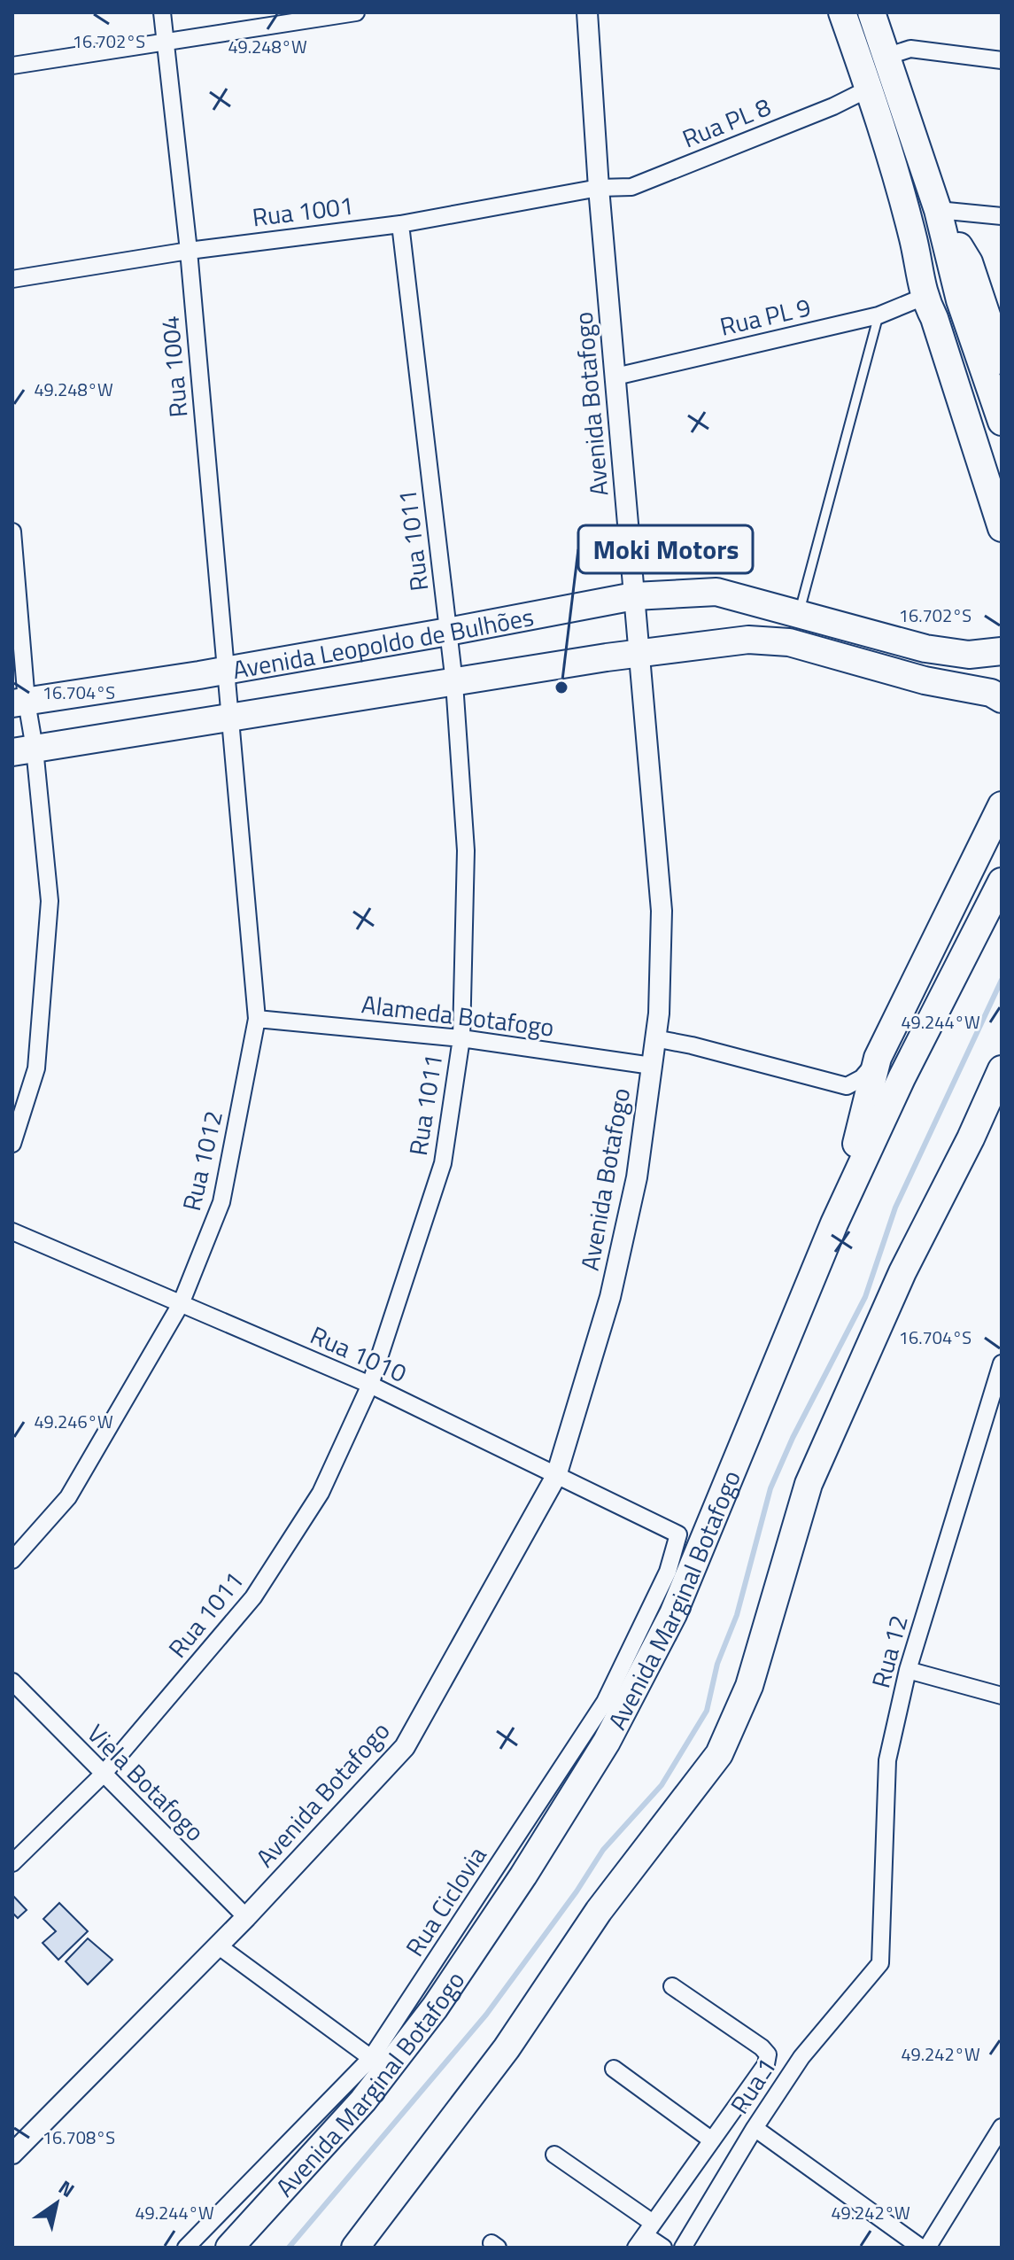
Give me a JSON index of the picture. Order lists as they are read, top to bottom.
{
  "streets": {
    "main road": ["Avenida Leopoldo de Bulhões", "Avenida Marginal Botafogo"],
    "street": [
      "Rua PL 8",
      "Rua 1001",
      "Rua PL 9",
      "Rua 1004",
      "Avenida Botafogo",
      "Rua 1011",
      "Alameda Botafogo",
      "Rua 1012",
      "Rua 1010",
      "Rua 12",
      "Viela Botafogo",
      "Rua Ciclovia",
      "Rua 1"
    ]
  },
  "crossings": [
    ["Rua PL 8", "Rua 1001"],
    ["Rua PL 8", "Avenida Botafogo"],
    ["Rua 1001", "Rua 1004"],
    ["Rua 1001", "Avenida Botafogo"],
    ["Rua 1001", "Rua 1011"],
    ["Rua PL 9", "Avenida Botafogo"],
    ["Rua 1004", "Avenida Leopoldo de Bulhões"],
    ["Rua 1004", "Rua 1012"],
    ["Avenida Botafogo", "Avenida Leopoldo de Bulhões"],
    ["Avenida Botafogo", "Alameda Botafogo"],
    ["Avenida Botafogo", "Rua 1010"],
    ["Avenida Botafogo", "Viela Botafogo"],
    ["Rua 1011", "Avenida Leopoldo de Bulhões"],
    ["Rua 1011", "Alameda Botafogo"],
    ["Rua 1011", "Rua 1010"],
    ["Rua 1011", "Viela Botafogo"],
    ["Avenida Leopoldo de Bulhões", "Rua 1012"],
    ["Alameda Botafogo", "Rua 1012"],
    ["Rua 1012", "Rua 1010"],
    ["Rua 1010", "Rua Ciclovia"],
    ["Rua 12", "Rua 1"]
  ],
  "places": ["Moki Motors"],
  "north": "top right",
  "coordinates": [
    "16.702°S",
    "49.248°W",
    "16.704°S",
    "49.244°W",
    "49.246°W",
    "49.242°W",
    "16.708°S"
  ]
}
